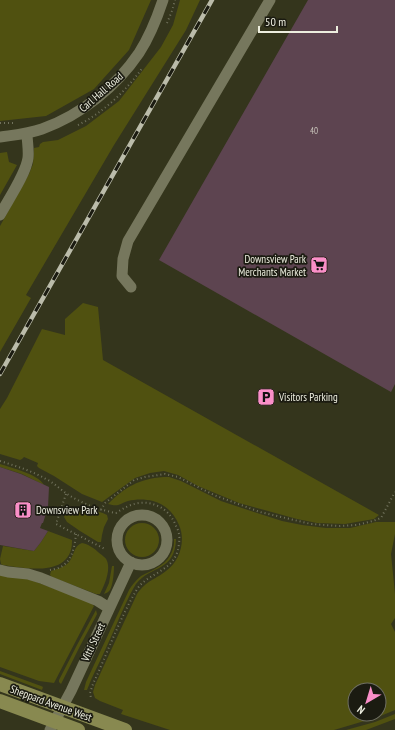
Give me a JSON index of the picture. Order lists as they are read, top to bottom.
{
  "streets": {
    "main road": ["Sheppard Avenue West"],
    "street": ["Carl Hall Road", "Vitti Street"]
  },
  "crossings": [
    ["Vitti Street", "Sheppard Avenue West"]
  ],
  "places": {
    "supermarket": ["Downsview Park Merchants Market"],
    "parking": ["Visitors Parking"],
    "building": ["Downsview Park"]
  },
  "house_numbers": ["40"],
  "scale_bar": "50 m",
  "north": "bottom left"
}
